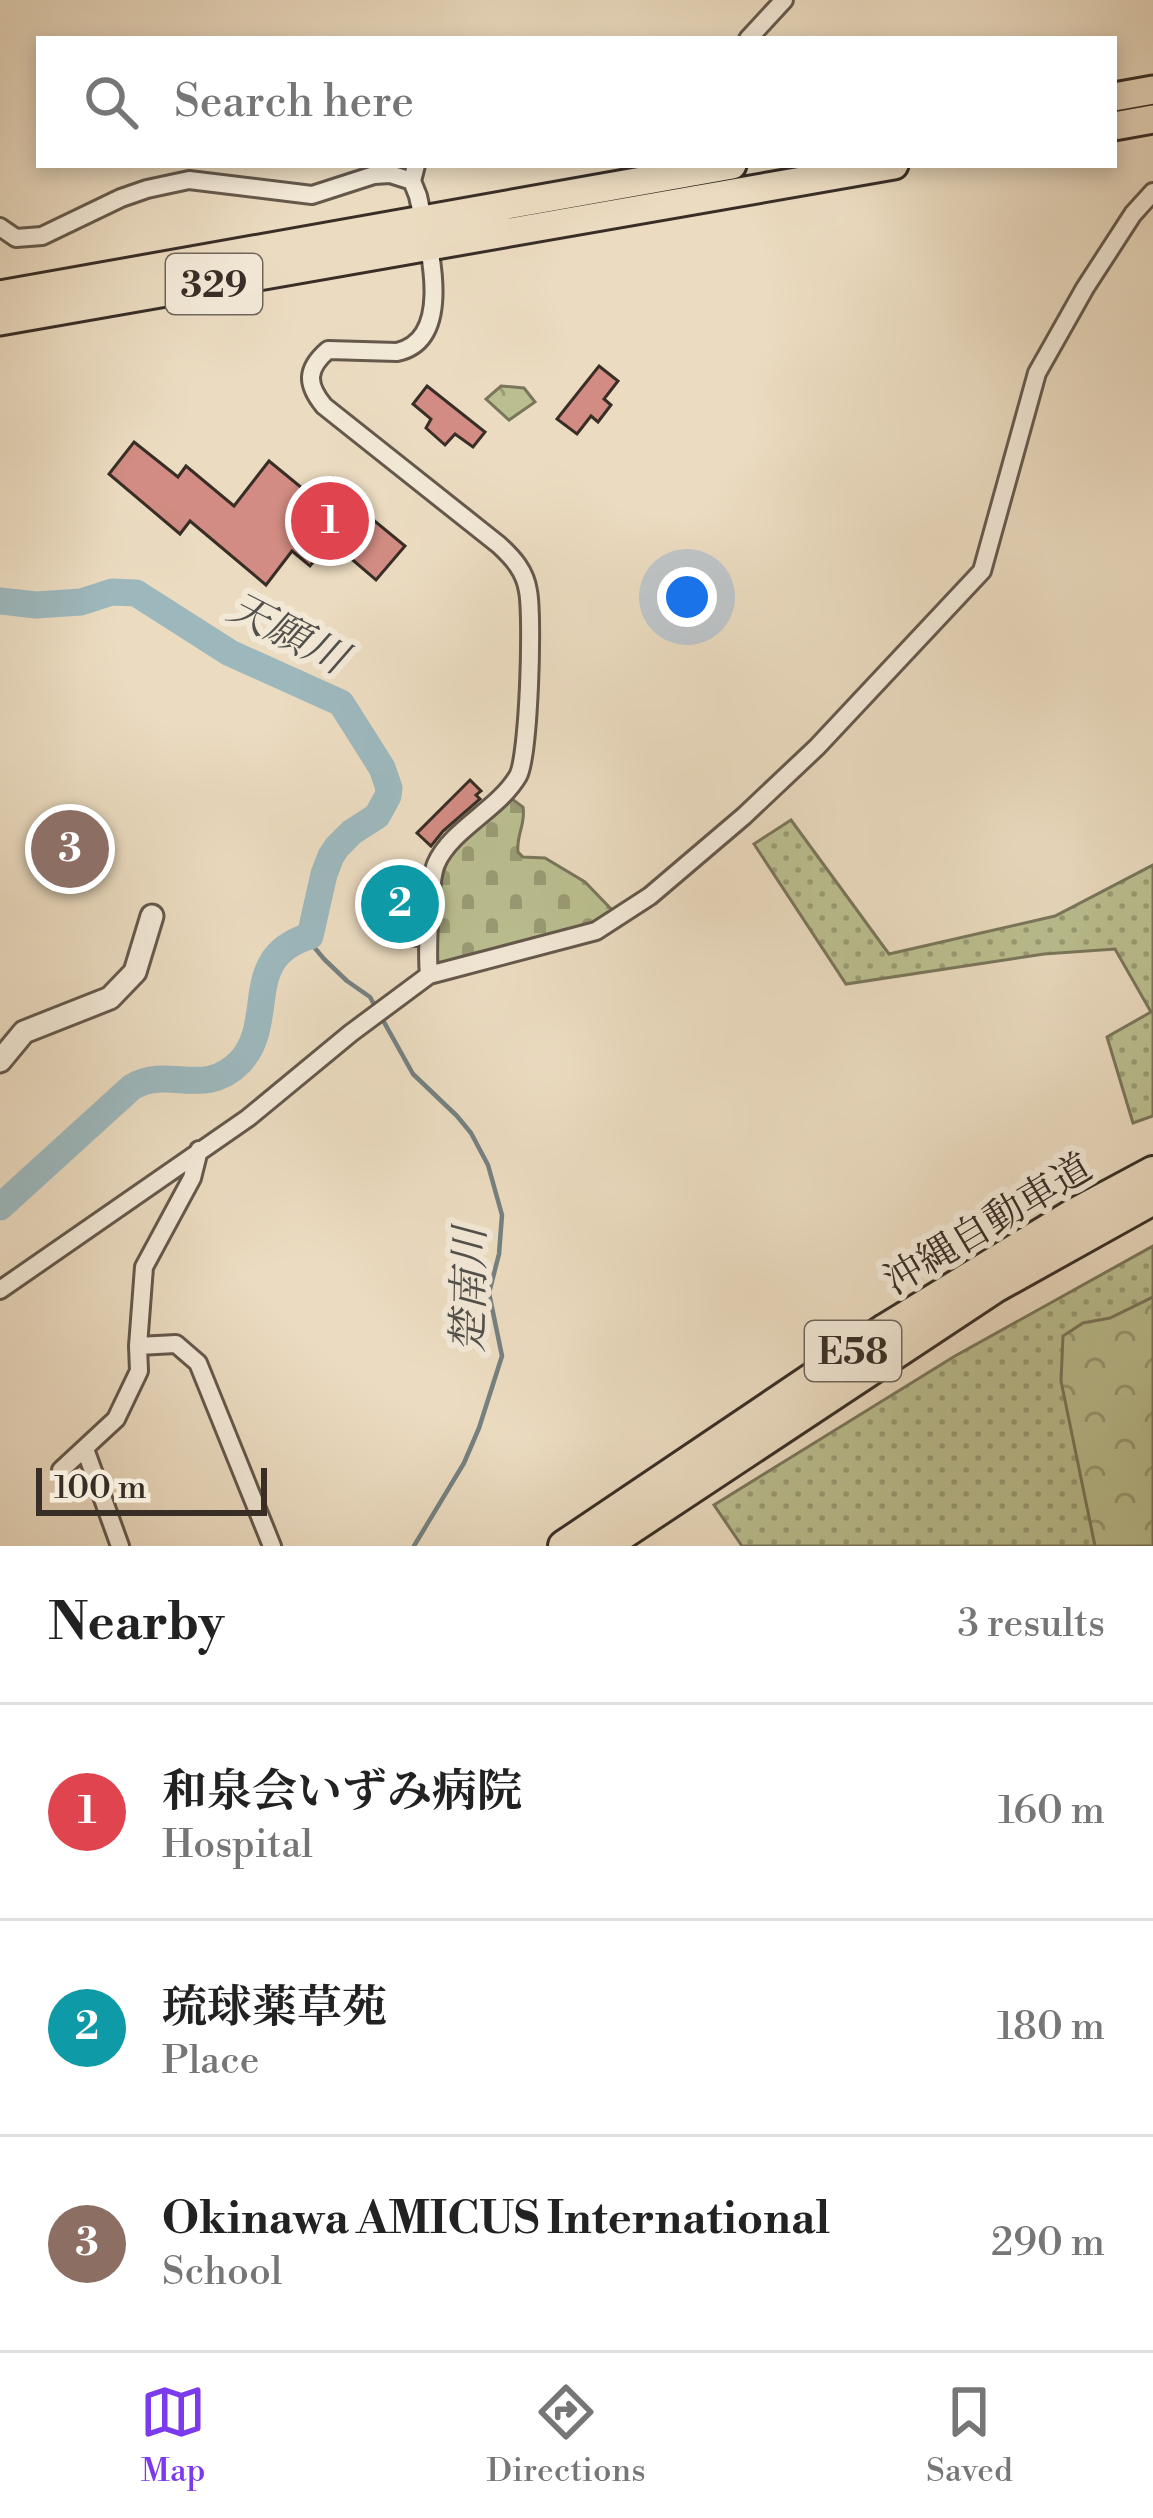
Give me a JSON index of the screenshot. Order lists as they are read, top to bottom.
{
  "streets": {
    "highway": ["329", "沖縄自動車道", "E58"]
  },
  "water": ["天願川", "楚南川"],
  "scale_bar": "100 m",
  "page": {
    "search": "Search here",
    "pins": ["1", "3", "2"],
    "scale": "100 m",
    "heading": ["Nearby", "3 results"],
    "list": [
      {
        "mark": "1",
        "name": "和泉会いずみ病院",
        "note": "Hospital",
        "value": "160 m"
      },
      {
        "mark": "2",
        "name": "琉球薬草苑",
        "note": "Place",
        "value": "180 m"
      },
      {
        "mark": "3",
        "name": "Okinawa AMICUS International",
        "note": "School",
        "value": "290 m"
      }
    ],
    "nav": ["Map", "Directions", "Saved"]
  }
}
